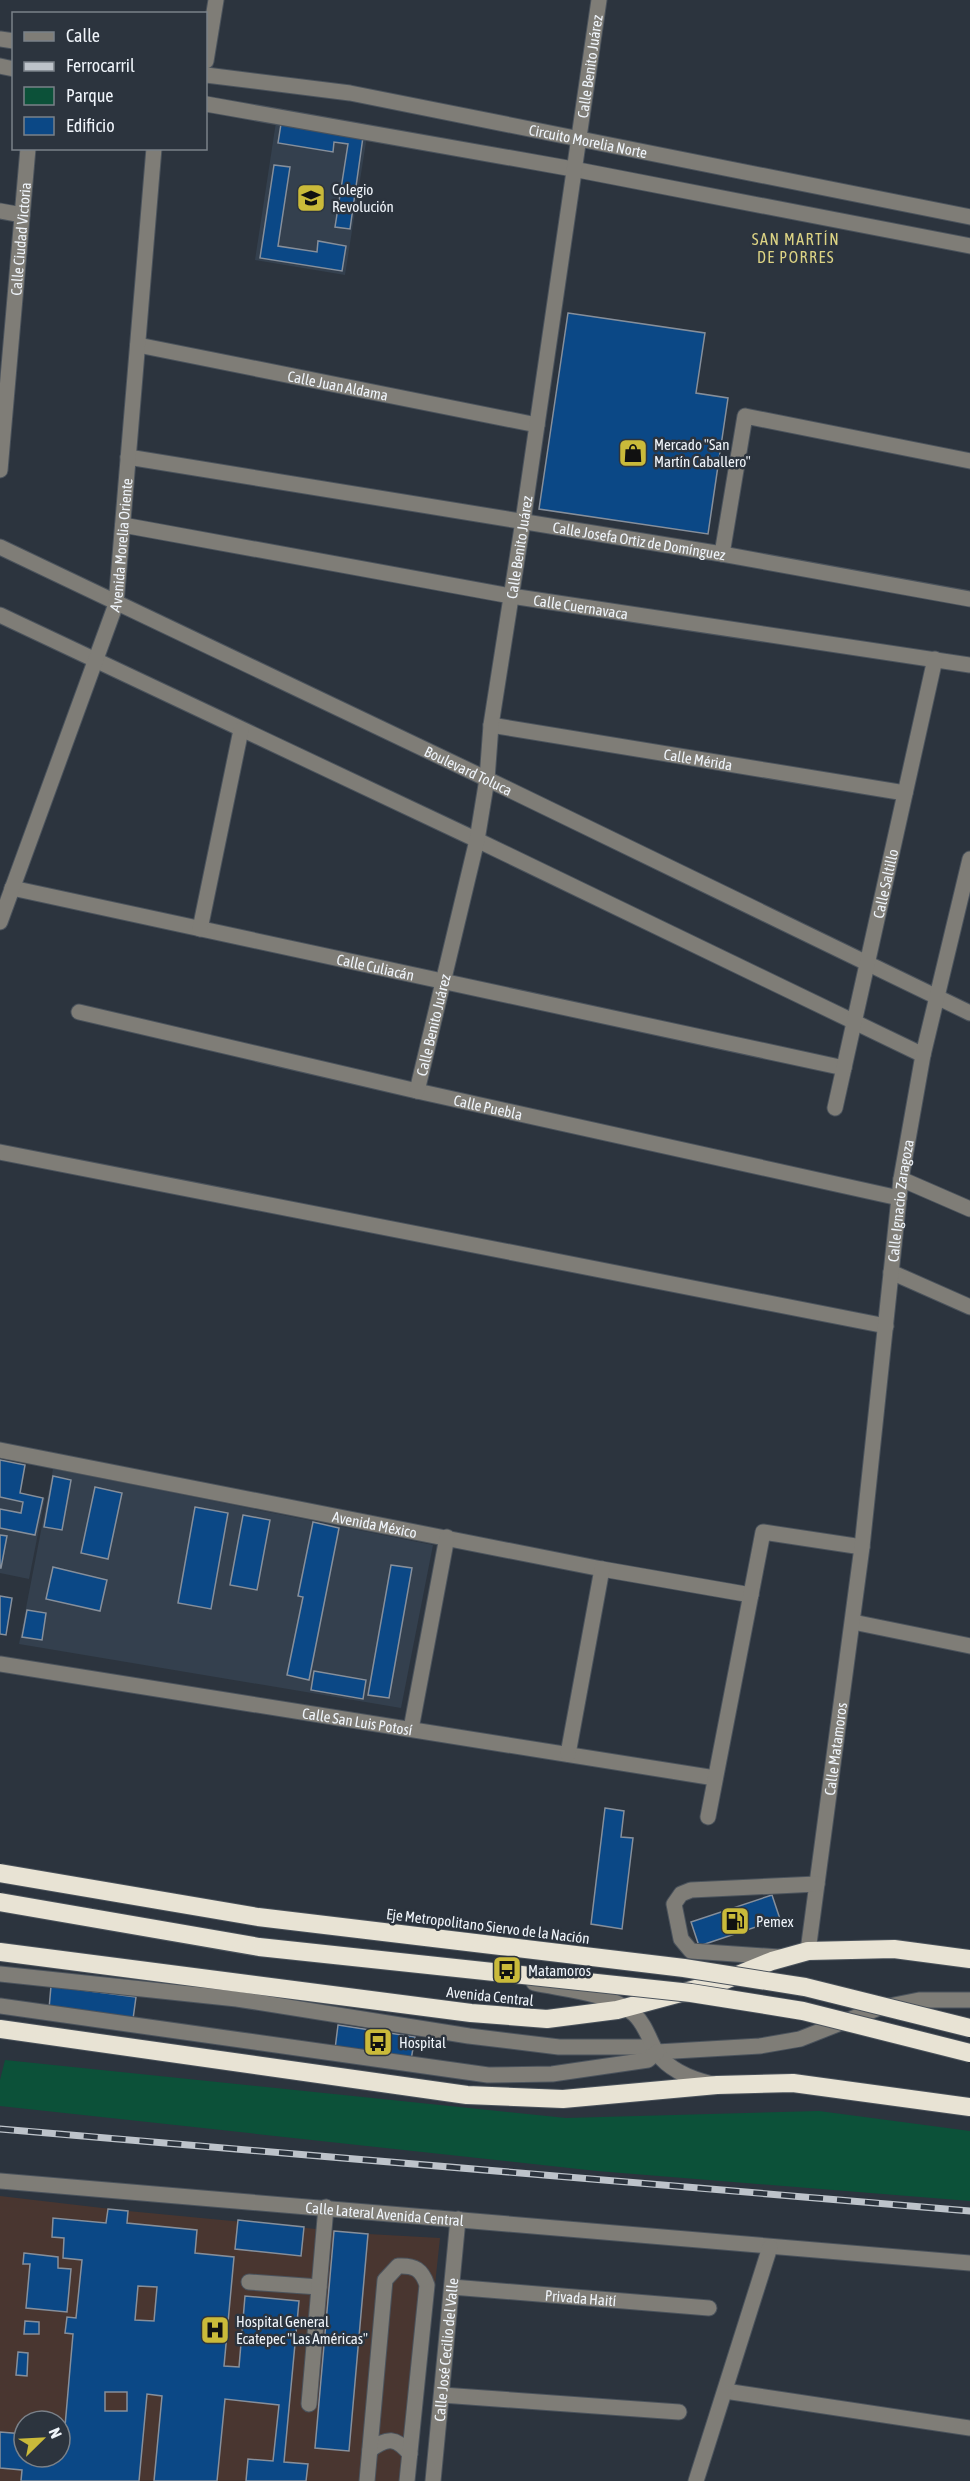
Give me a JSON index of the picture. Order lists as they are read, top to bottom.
{
  "streets": {
    "highway": ["Eje Metropolitano Siervo de la Nación", "Avenida Central"],
    "street": [
      "Calle Benito Juárez",
      "Circuito Morelia Norte",
      "Calle Ciudad Victoria",
      "Calle Juan Aldama",
      "Calle Josefa Ortiz de Domínguez",
      "Avenida Morelia Oriente",
      "Calle Cuernavaca",
      "Calle Mérida",
      "Boulevard Toluca",
      "Calle Saltillo",
      "Calle Culiacán",
      "Calle Puebla",
      "Calle Ignacio Zaragoza",
      "Avenida México",
      "Calle San Luis Potosí",
      "Calle Matamoros",
      "Calle Lateral Avenida Central",
      "Privada Haití",
      "Calle José Cecilio del Valle"
    ]
  },
  "crossings": [
    ["Calle Benito Juárez", "Circuito Morelia Norte"],
    ["Calle Benito Juárez", "Calle Juan Aldama"],
    ["Calle Benito Juárez", "Calle Josefa Ortiz de Domínguez"],
    ["Calle Benito Juárez", "Calle Cuernavaca"],
    ["Calle Benito Juárez", "Calle Mérida"],
    ["Calle Benito Juárez", "Boulevard Toluca"],
    ["Calle Benito Juárez", "Calle Culiacán"],
    ["Calle Benito Juárez", "Calle Puebla"],
    ["Calle Juan Aldama", "Avenida Morelia Oriente"],
    ["Calle Josefa Ortiz de Domínguez", "Avenida Morelia Oriente"],
    ["Avenida Morelia Oriente", "Calle Cuernavaca"],
    ["Avenida Morelia Oriente", "Boulevard Toluca"],
    ["Avenida Morelia Oriente", "Calle Culiacán"],
    ["Calle Cuernavaca", "Calle Saltillo"],
    ["Calle Mérida", "Calle Saltillo"],
    ["Boulevard Toluca", "Calle Saltillo"],
    ["Boulevard Toluca", "Calle Ignacio Zaragoza"],
    ["Calle Saltillo", "Calle Culiacán"],
    ["Calle Puebla", "Calle Ignacio Zaragoza"],
    ["Calle Ignacio Zaragoza", "Calle Matamoros"],
    ["Calle Matamoros", "Avenida Central"],
    ["Calle Lateral Avenida Central", "Calle José Cecilio del Valle"],
    ["Privada Haití", "Calle José Cecilio del Valle"]
  ],
  "districts": ["SAN MARTÍN DE PORRES"],
  "places": {
    "school or university": ["Colegio Revolución"],
    "shop": ["Mercado \"San Martín Caballero\""],
    "fuel station": ["Pemex"],
    "bus stop": ["Matamoros", "Hospital"],
    "hospital": ["Hospital General Ecatepec \"Las Américas\""]
  },
  "legend": [
    "Calle",
    "Ferrocarril",
    "Parque",
    "Edificio"
  ],
  "north": "top right"
}
